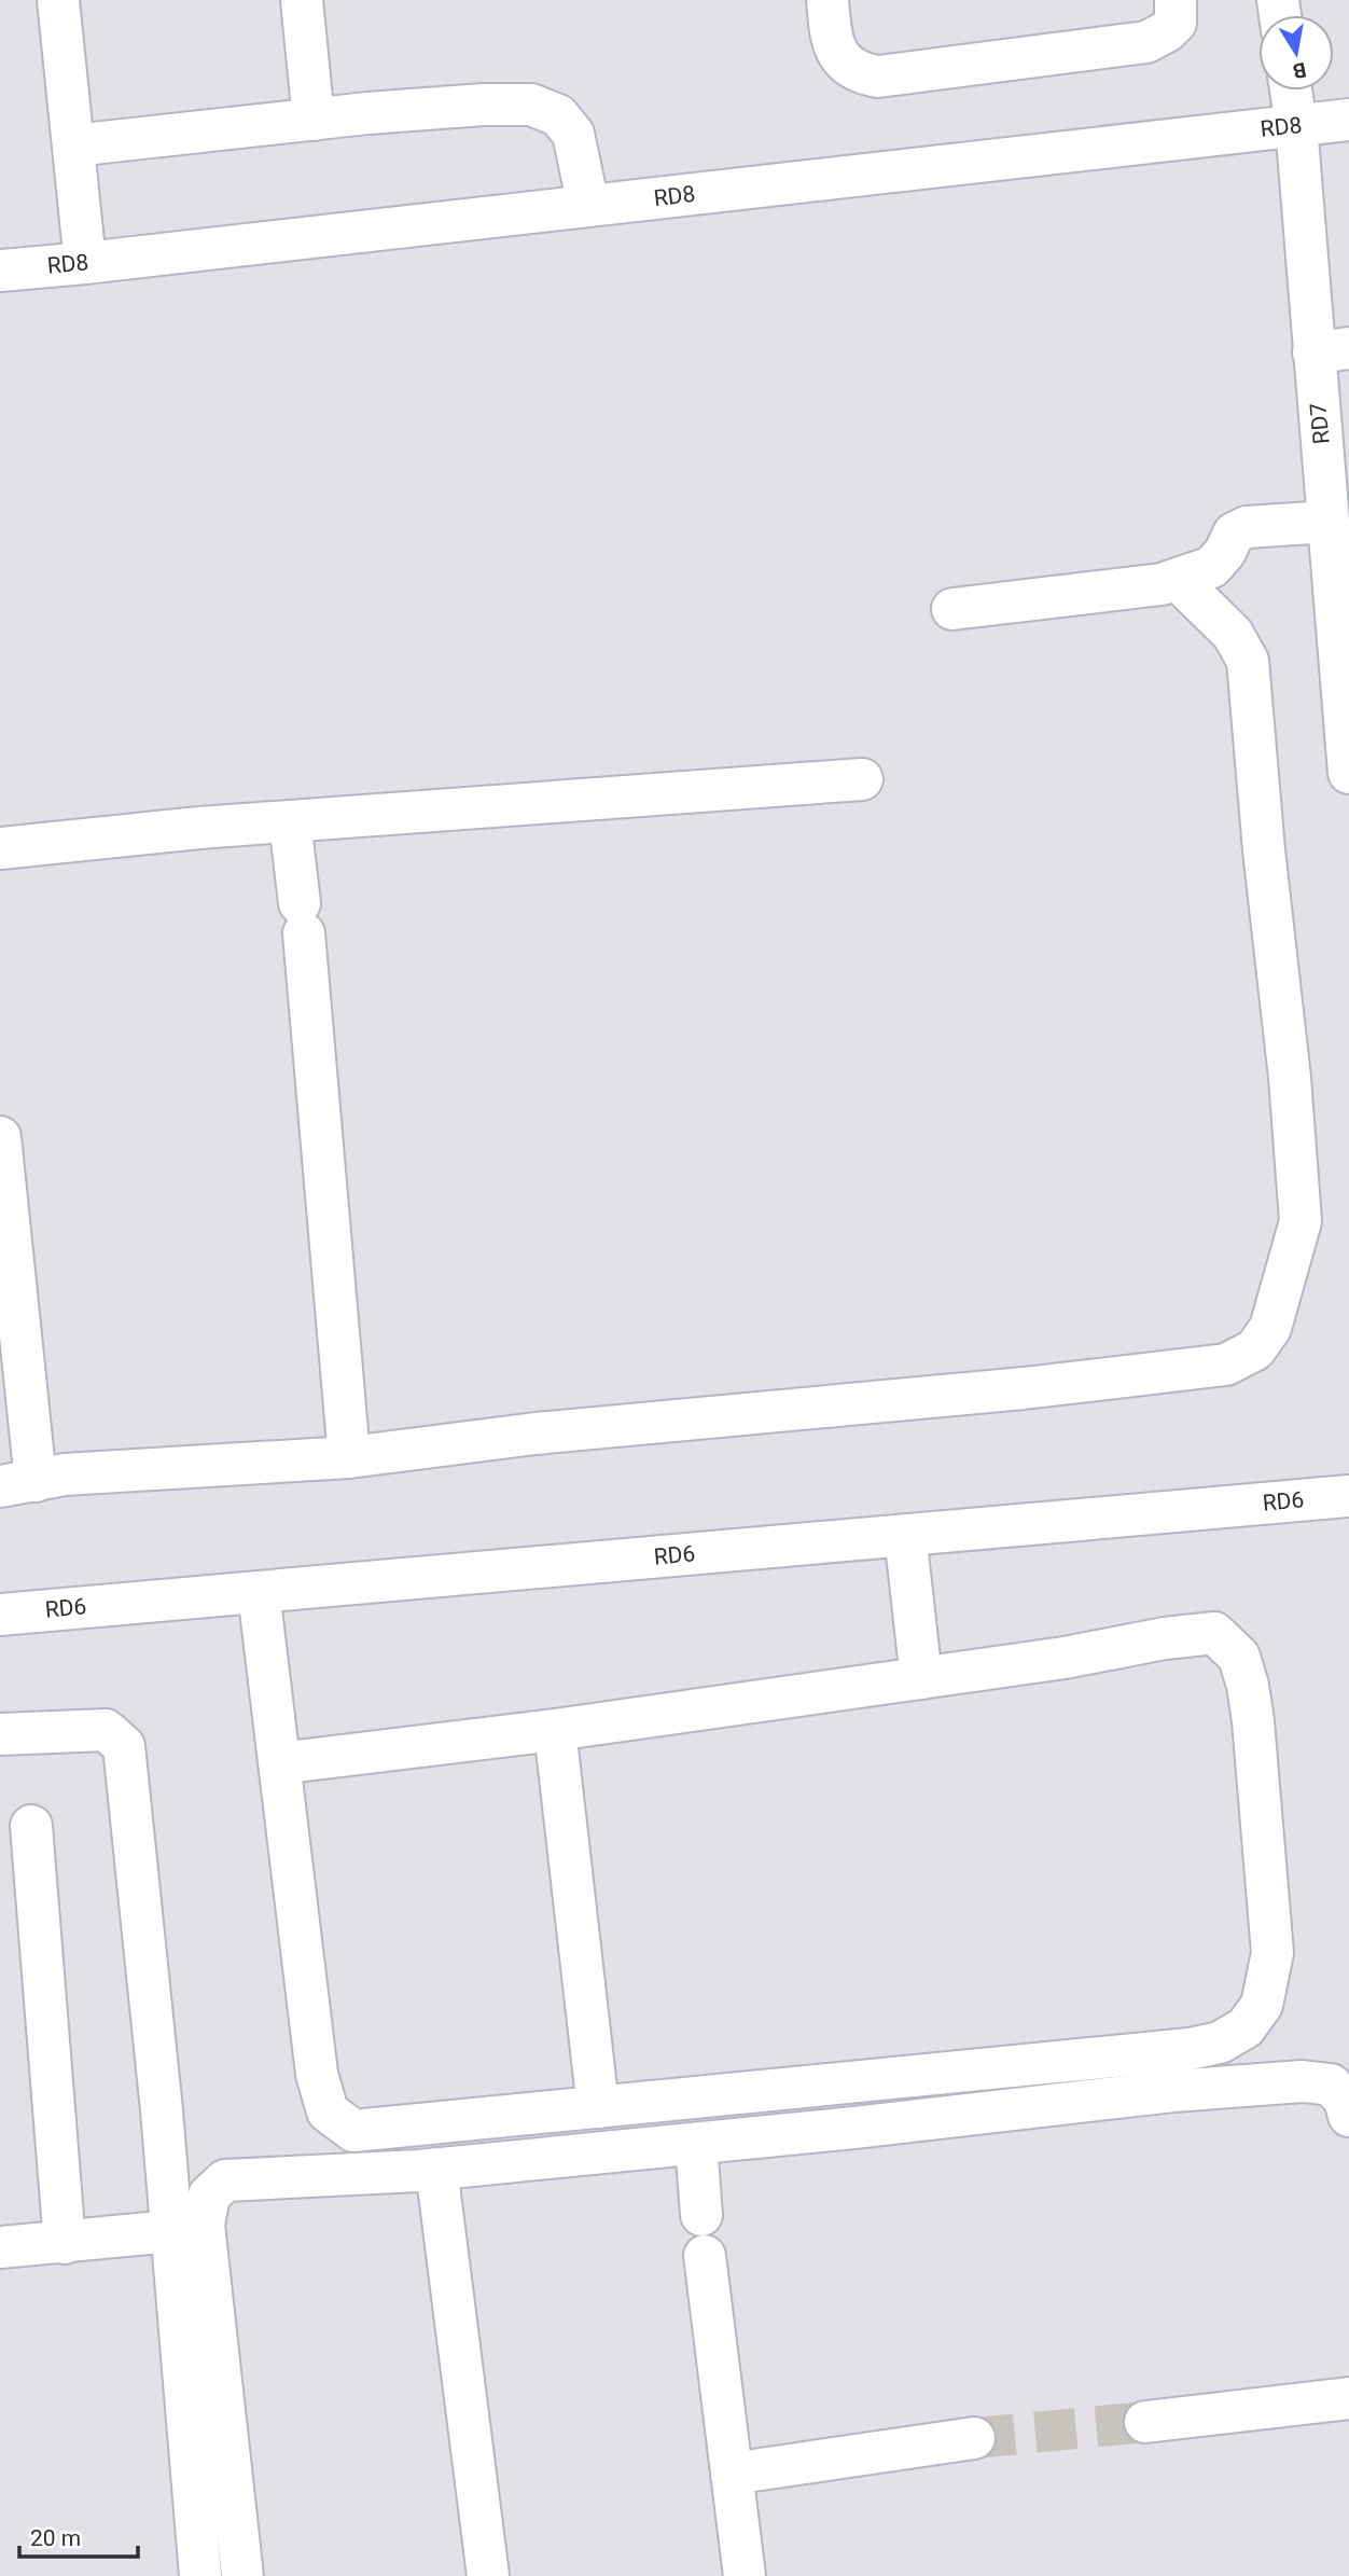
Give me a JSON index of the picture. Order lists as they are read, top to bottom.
{
  "streets": {
    "lane": ["RD8", "RD7", "RD6"]
  },
  "crossings": [
    ["RD8", "RD7"]
  ],
  "scale_bar": "20 m",
  "north": "bottom"
}
